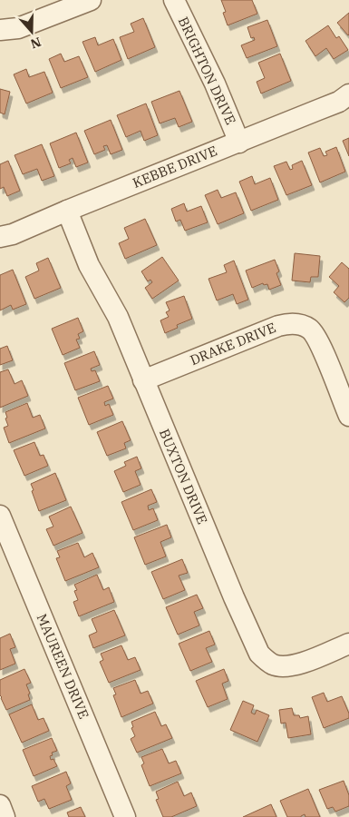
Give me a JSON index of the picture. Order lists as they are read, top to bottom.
{
  "streets": {
    "street": [
      "BRIGHTON DRIVE",
      "KEBBE DRIVE",
      "DRAKE DRIVE",
      "BUXTON DRIVE",
      "MAUREEN DRIVE"
    ]
  },
  "crossings": [
    ["BRIGHTON DRIVE", "KEBBE DRIVE"],
    ["KEBBE DRIVE", "BUXTON DRIVE"],
    ["DRAKE DRIVE", "BUXTON DRIVE"]
  ],
  "north": "bottom"
}
